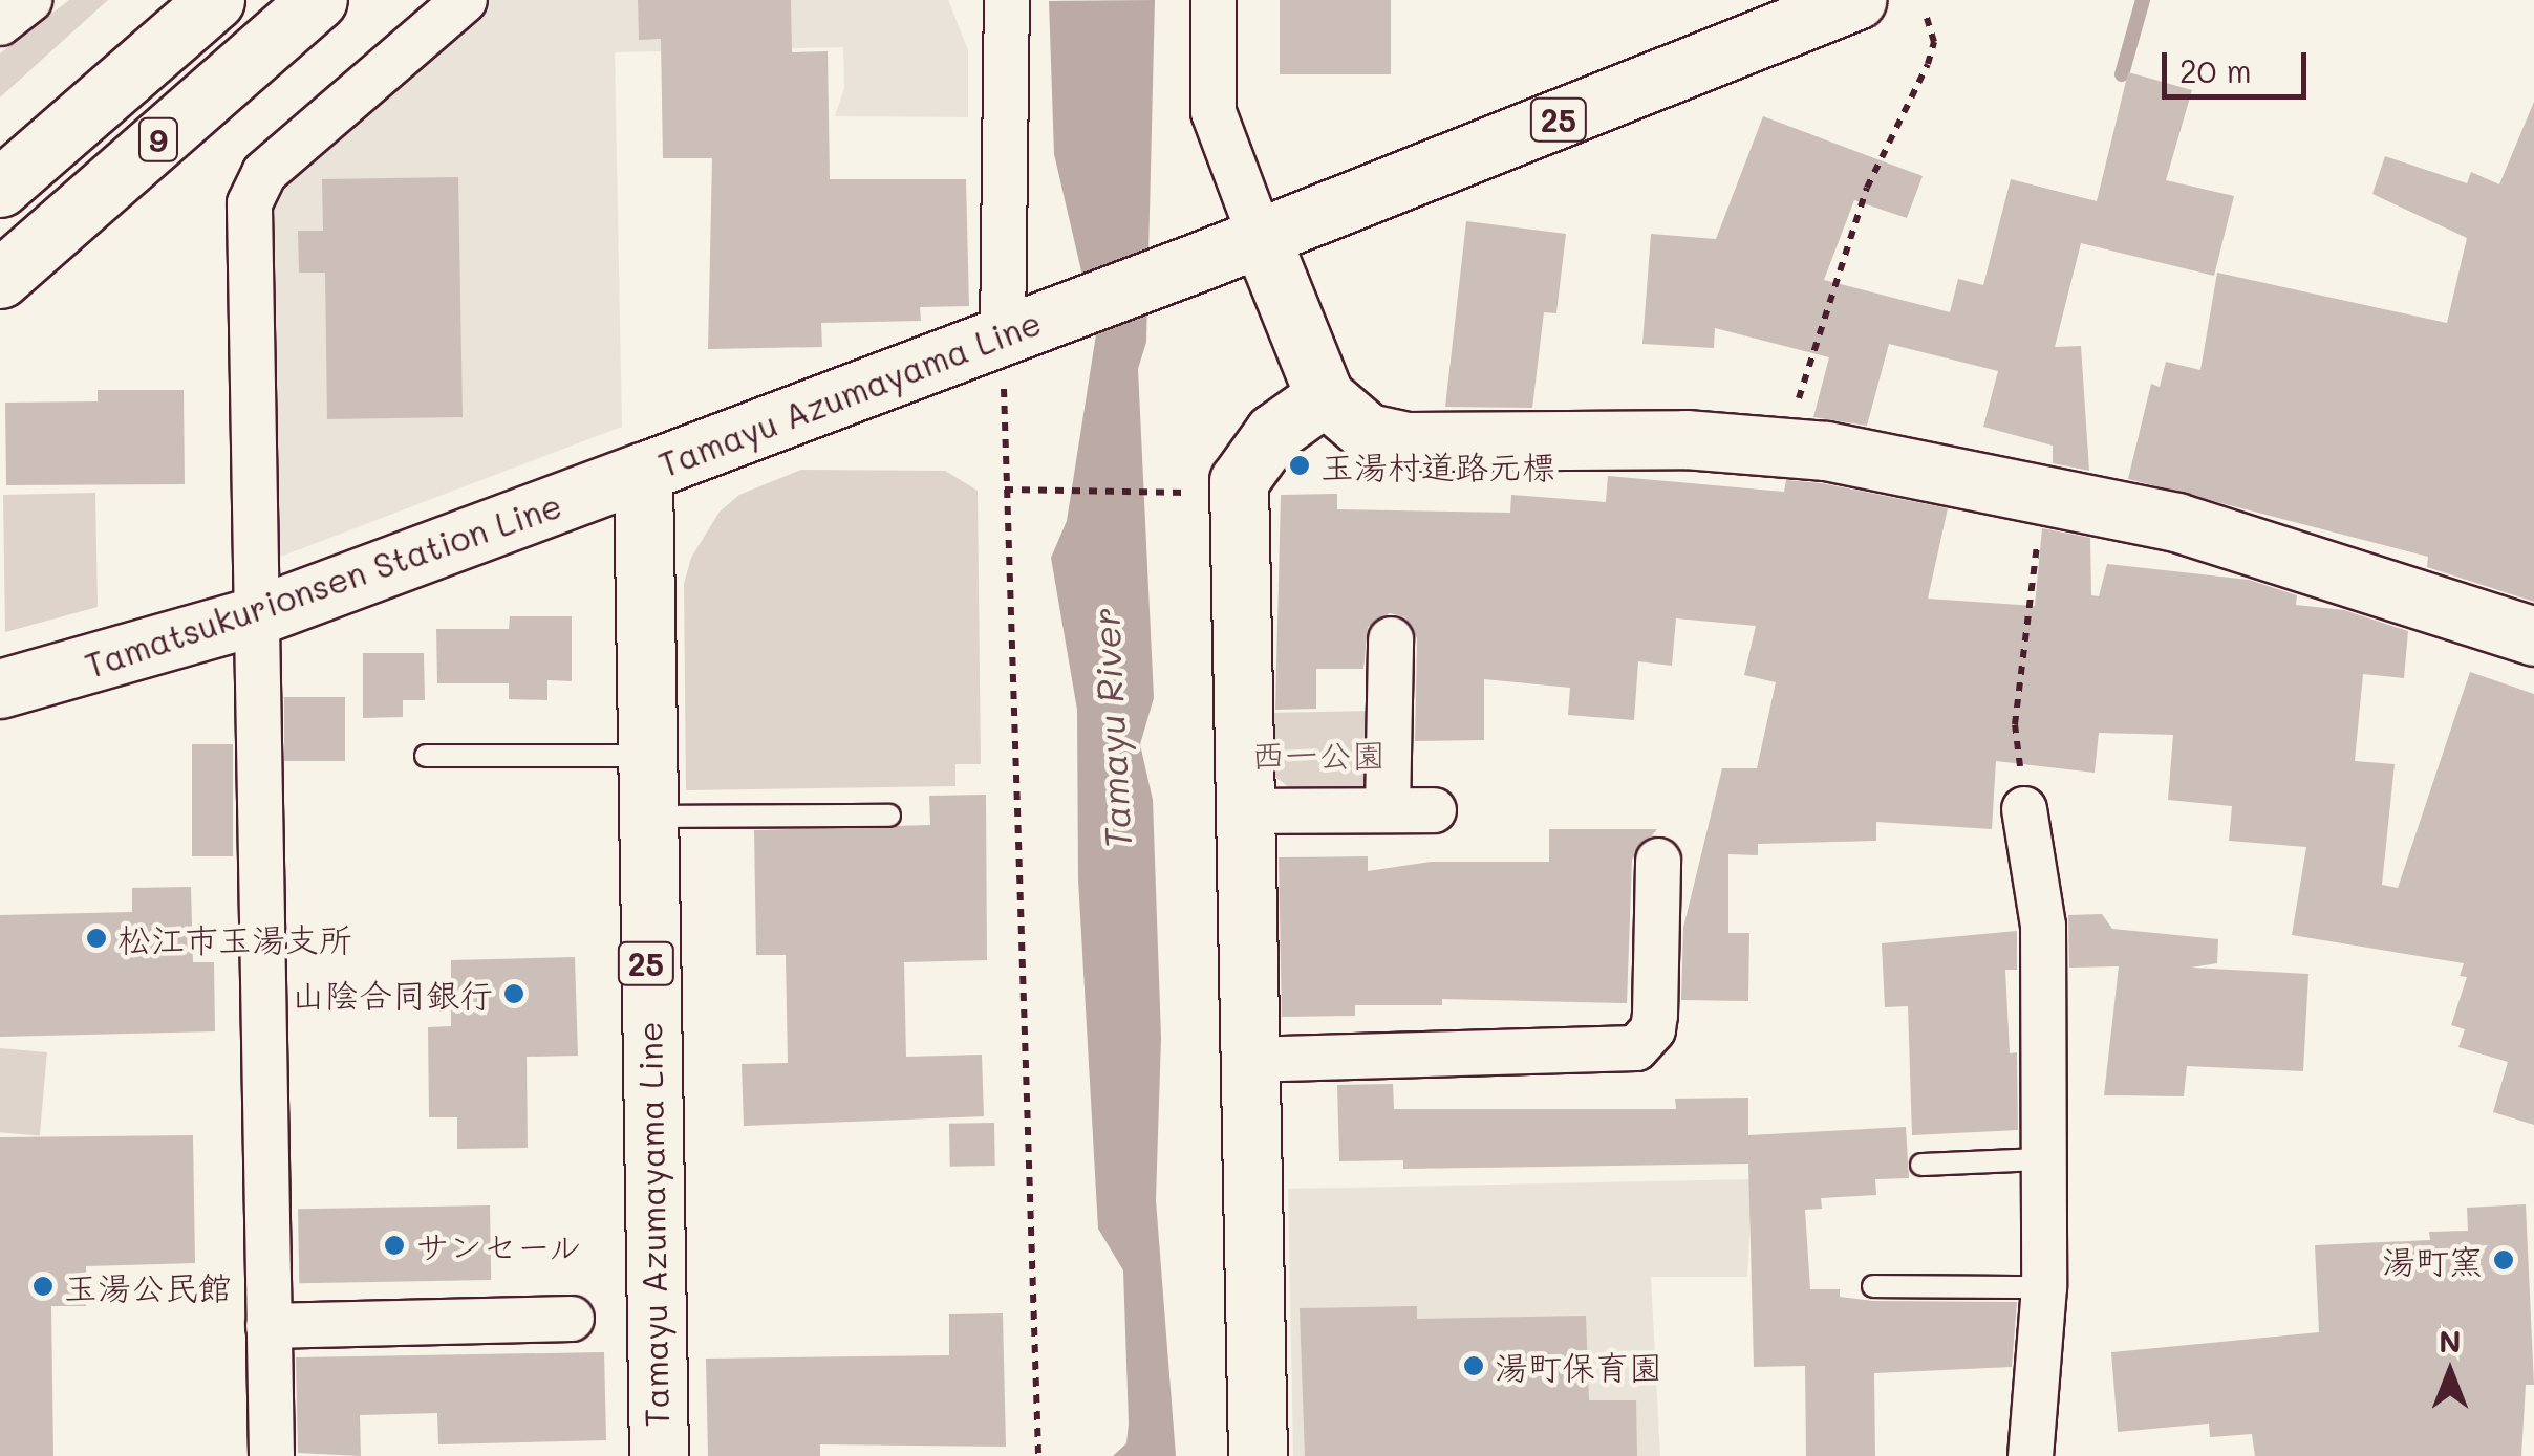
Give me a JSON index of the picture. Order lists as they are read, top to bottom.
{
  "streets": {
    "main road": [
      "25",
      "9",
      "Tamayu Azumayama Line",
      "Tamatsukurionsen Station Line"
    ]
  },
  "crossings": [
    ["Tamayu Azumayama Line", "Tamatsukurionsen Station Line"]
  ],
  "water": ["Tamayu River"],
  "parks": ["西一公園"],
  "places": [
    "玉湯村道路元標",
    "松江市玉湯支所",
    "山陰合同銀行",
    "サンセール",
    "湯町窯",
    "玉湯公民館",
    "湯町保育園"
  ],
  "scale_bar": "20 m",
  "north": "top"
}
